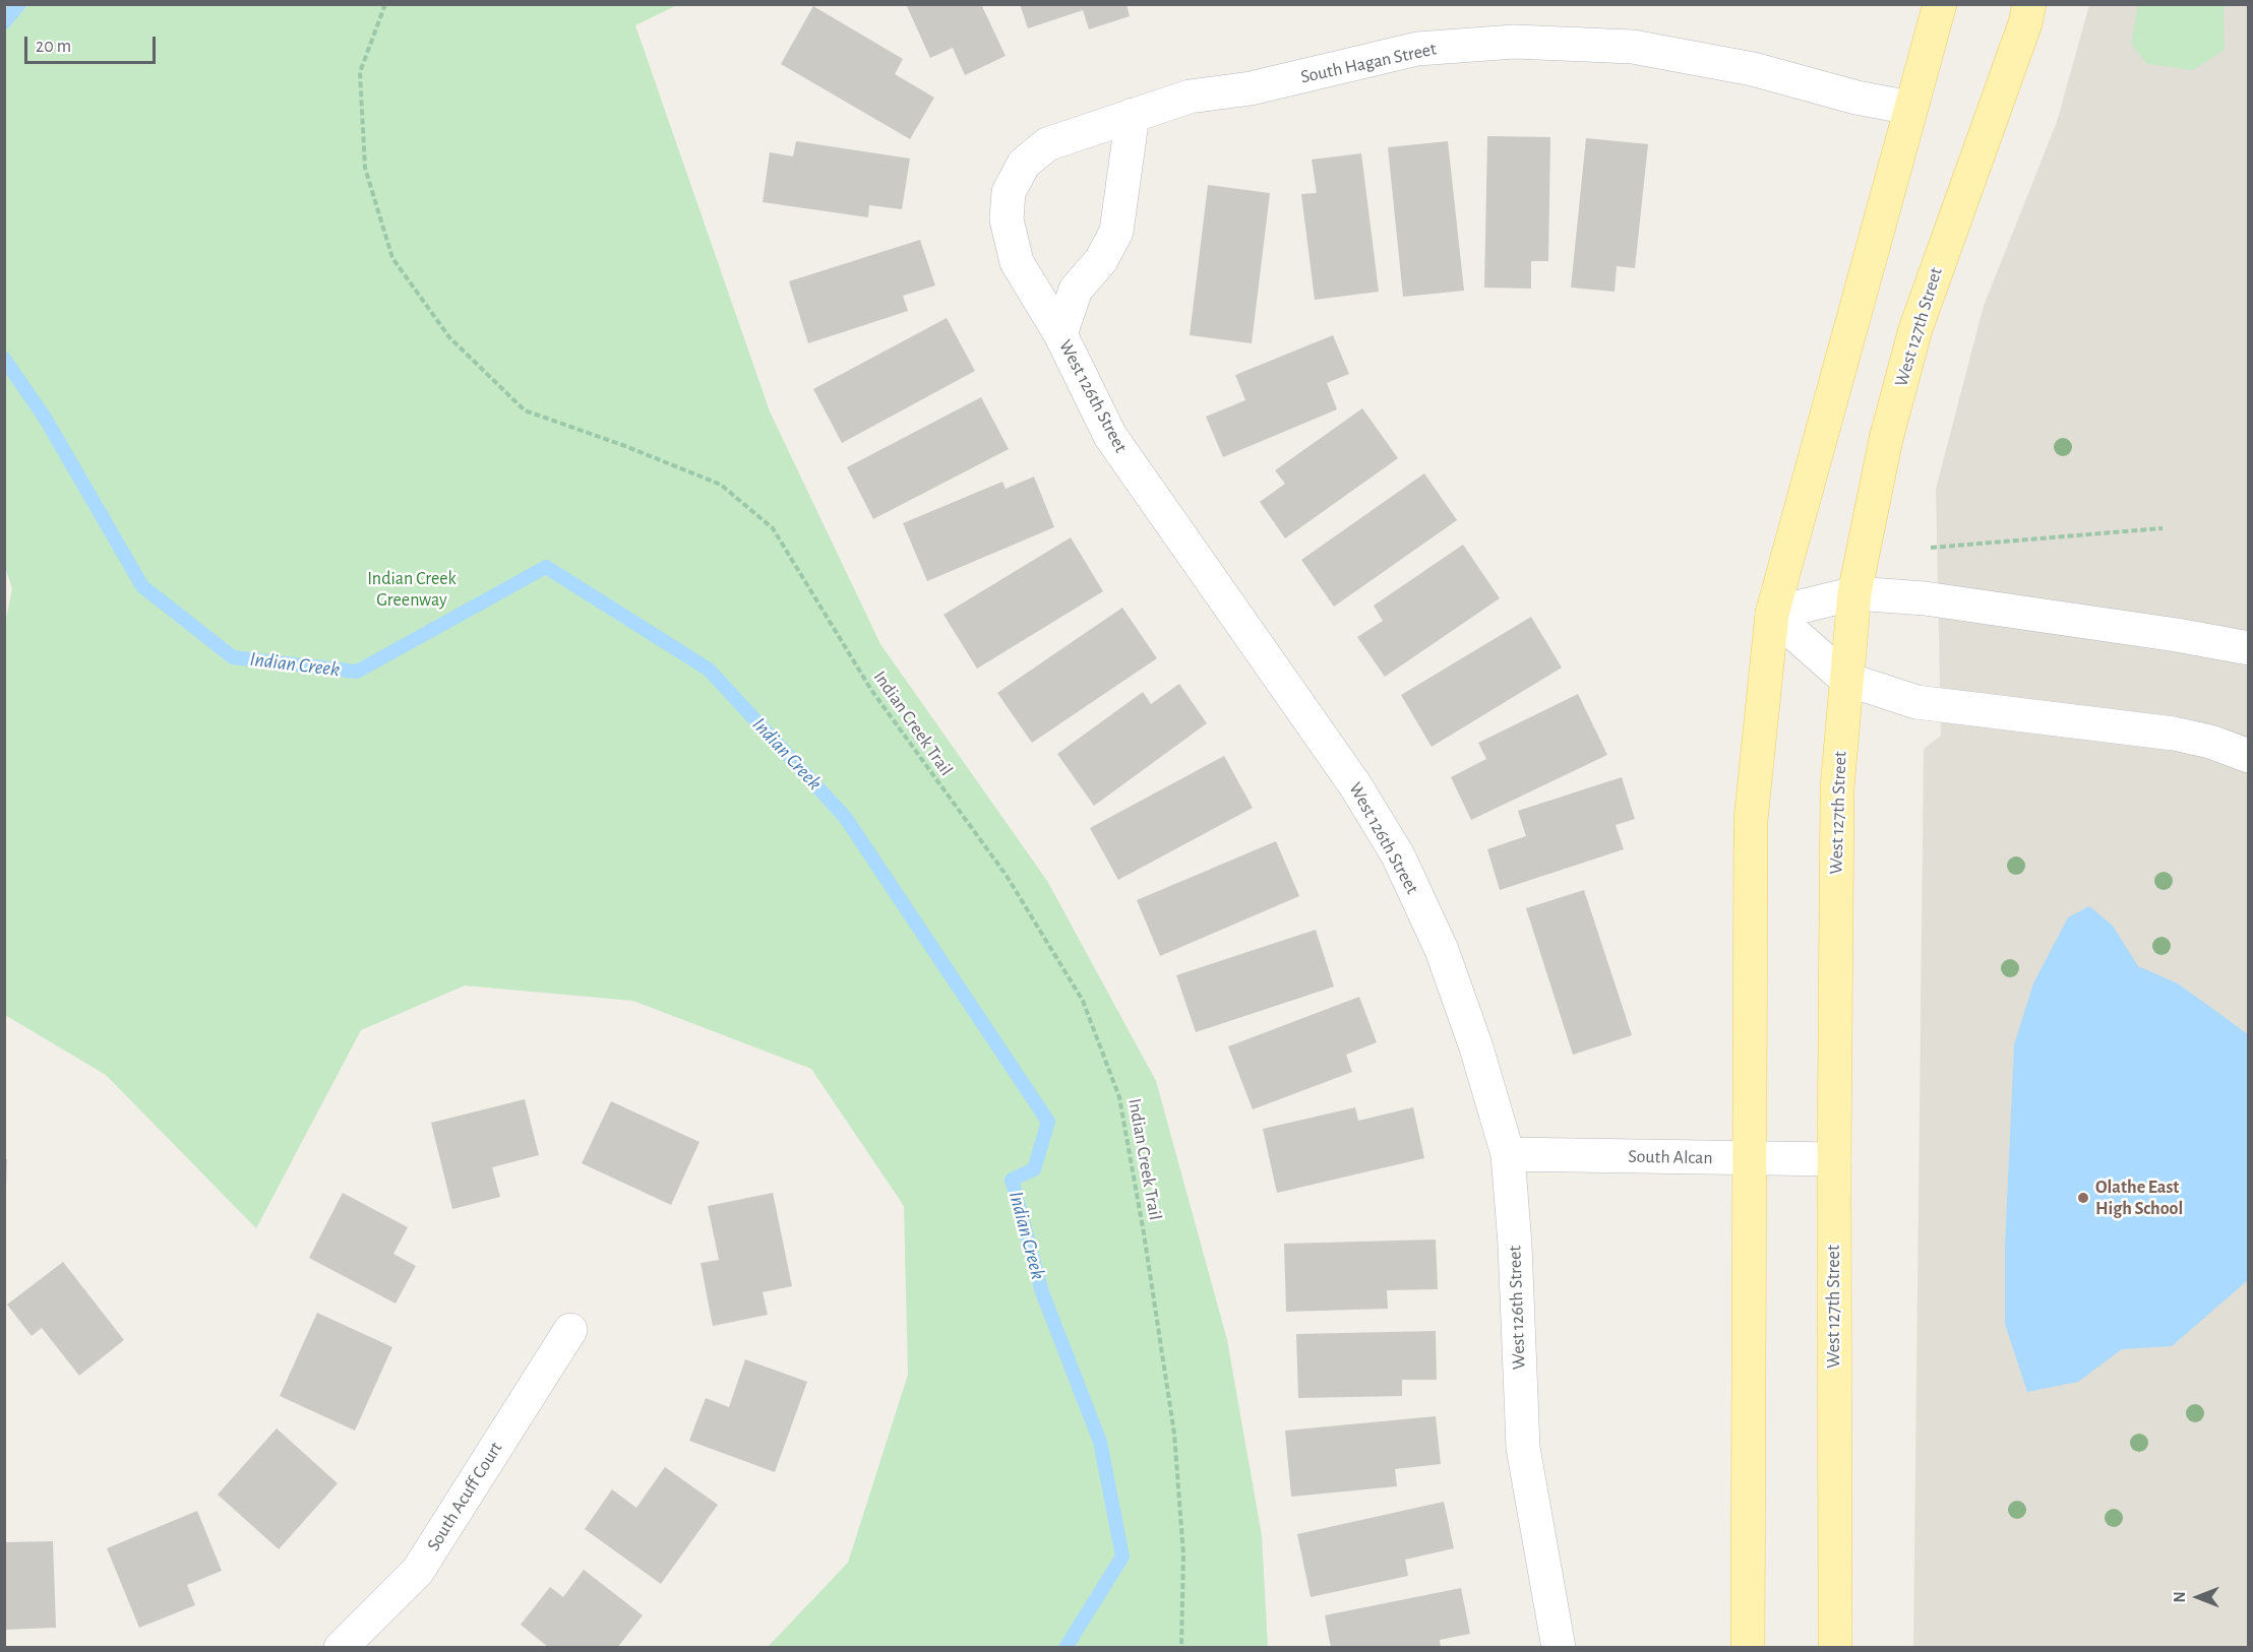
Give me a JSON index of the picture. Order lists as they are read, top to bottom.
{
  "streets": {
    "main road": ["West 127th Street"],
    "street": [
      "South Hagan Street",
      "West 126th Street",
      "South Alcan",
      "South Acuff Court"
    ],
    "path": ["Indian Creek Trail"]
  },
  "crossings": [
    ["South Hagan Street", "West 126th Street"],
    ["West 127th Street", "South Alcan"],
    ["West 126th Street", "South Alcan"]
  ],
  "water": ["Indian Creek"],
  "parks": ["Indian Creek Greenway"],
  "places": ["Olathe East High School"],
  "scale_bar": "20 m",
  "north": "left"
}
